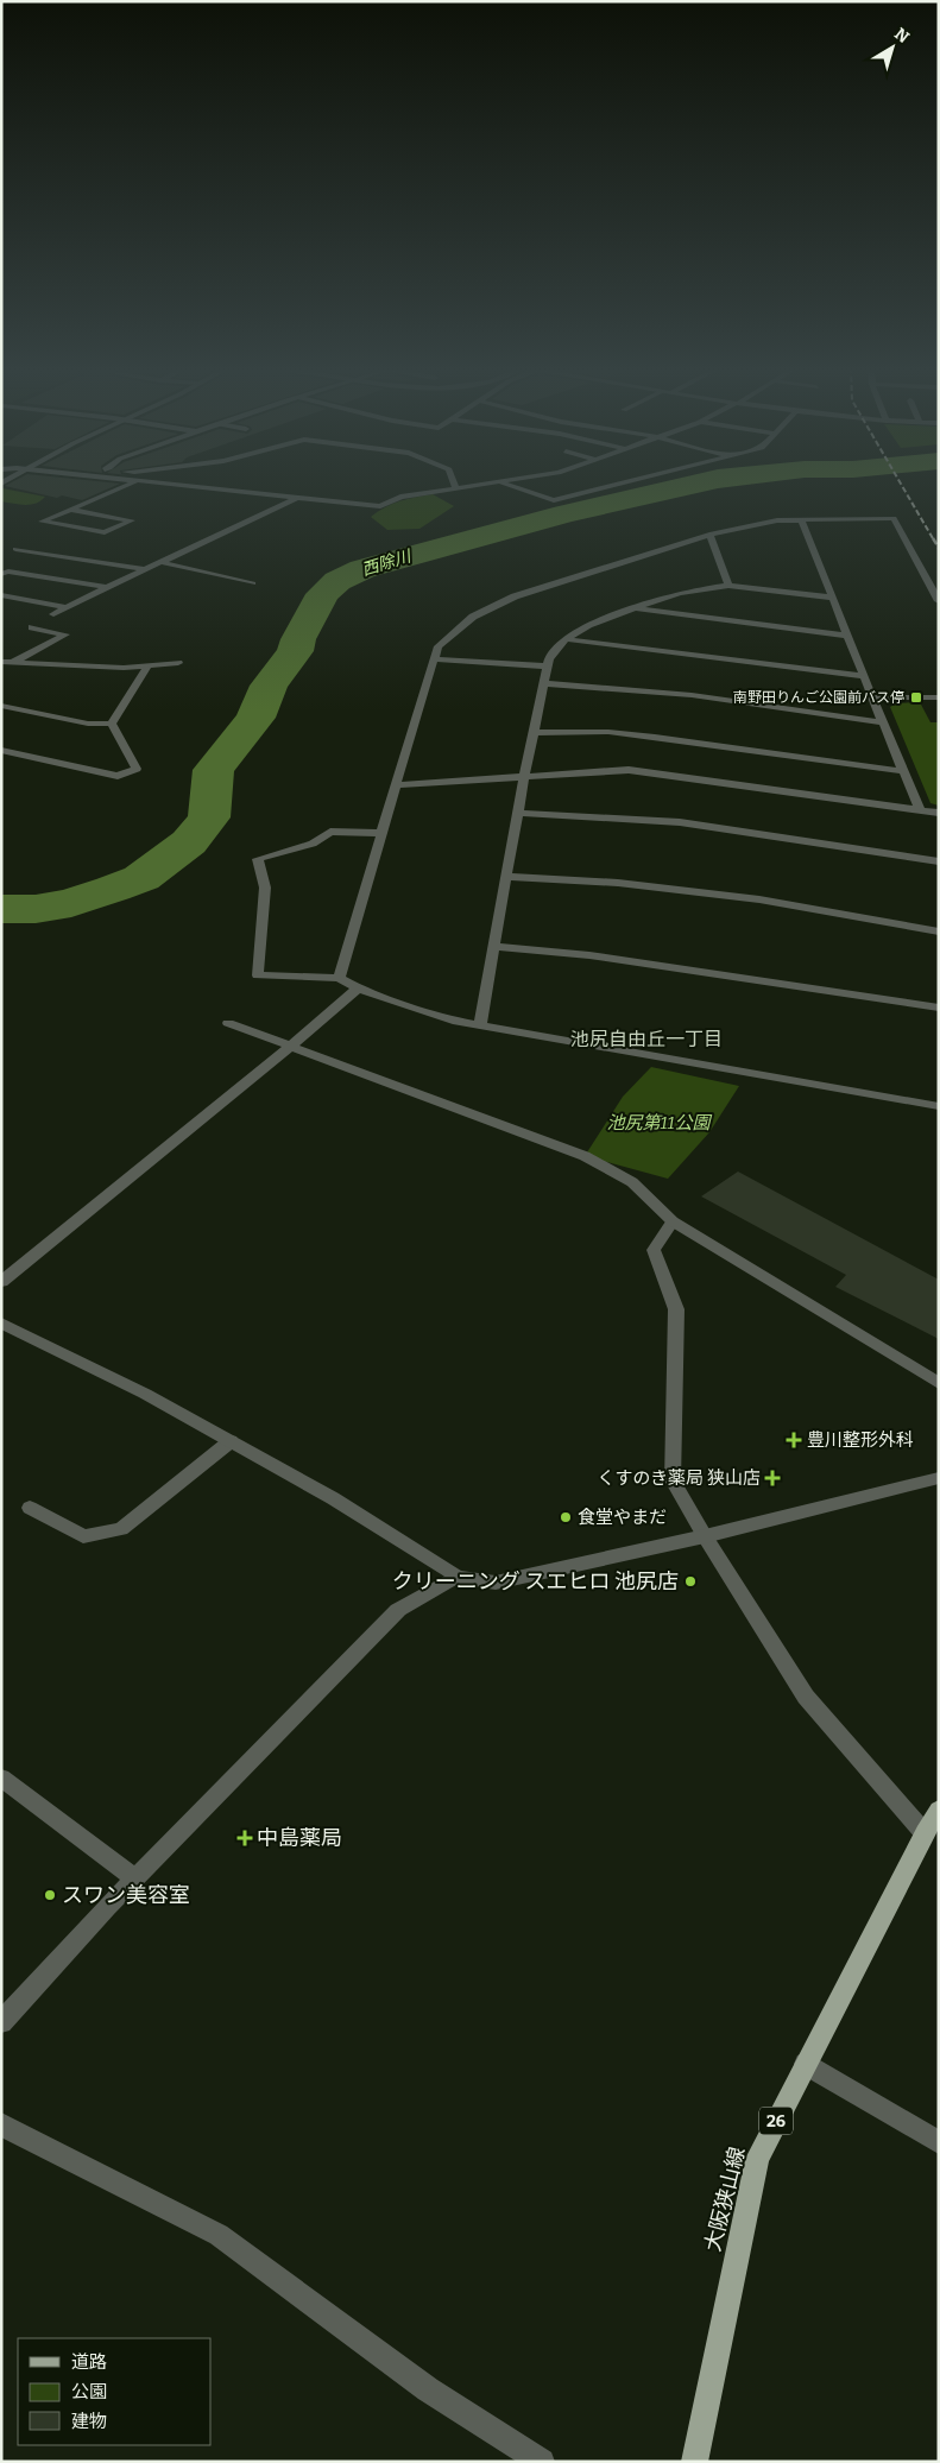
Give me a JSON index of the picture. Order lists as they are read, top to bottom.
{
  "streets": {
    "main road": ["26", "大阪狭山線"]
  },
  "districts": ["池尻自由丘一丁目"],
  "water": ["西除川"],
  "parks": ["池尻第11公園"],
  "places": {
    "transit": ["南野田りんご公園前バス停"],
    "health": ["豊川整形外科", "くすのき薬局 狭山店", "中島薬局"],
    "other": ["食堂やまだ", "クリーニング スエヒロ 池尻店", "スワン美容室"]
  },
  "legend": ["道路", "公園", "建物"],
  "north": "top right"
}
